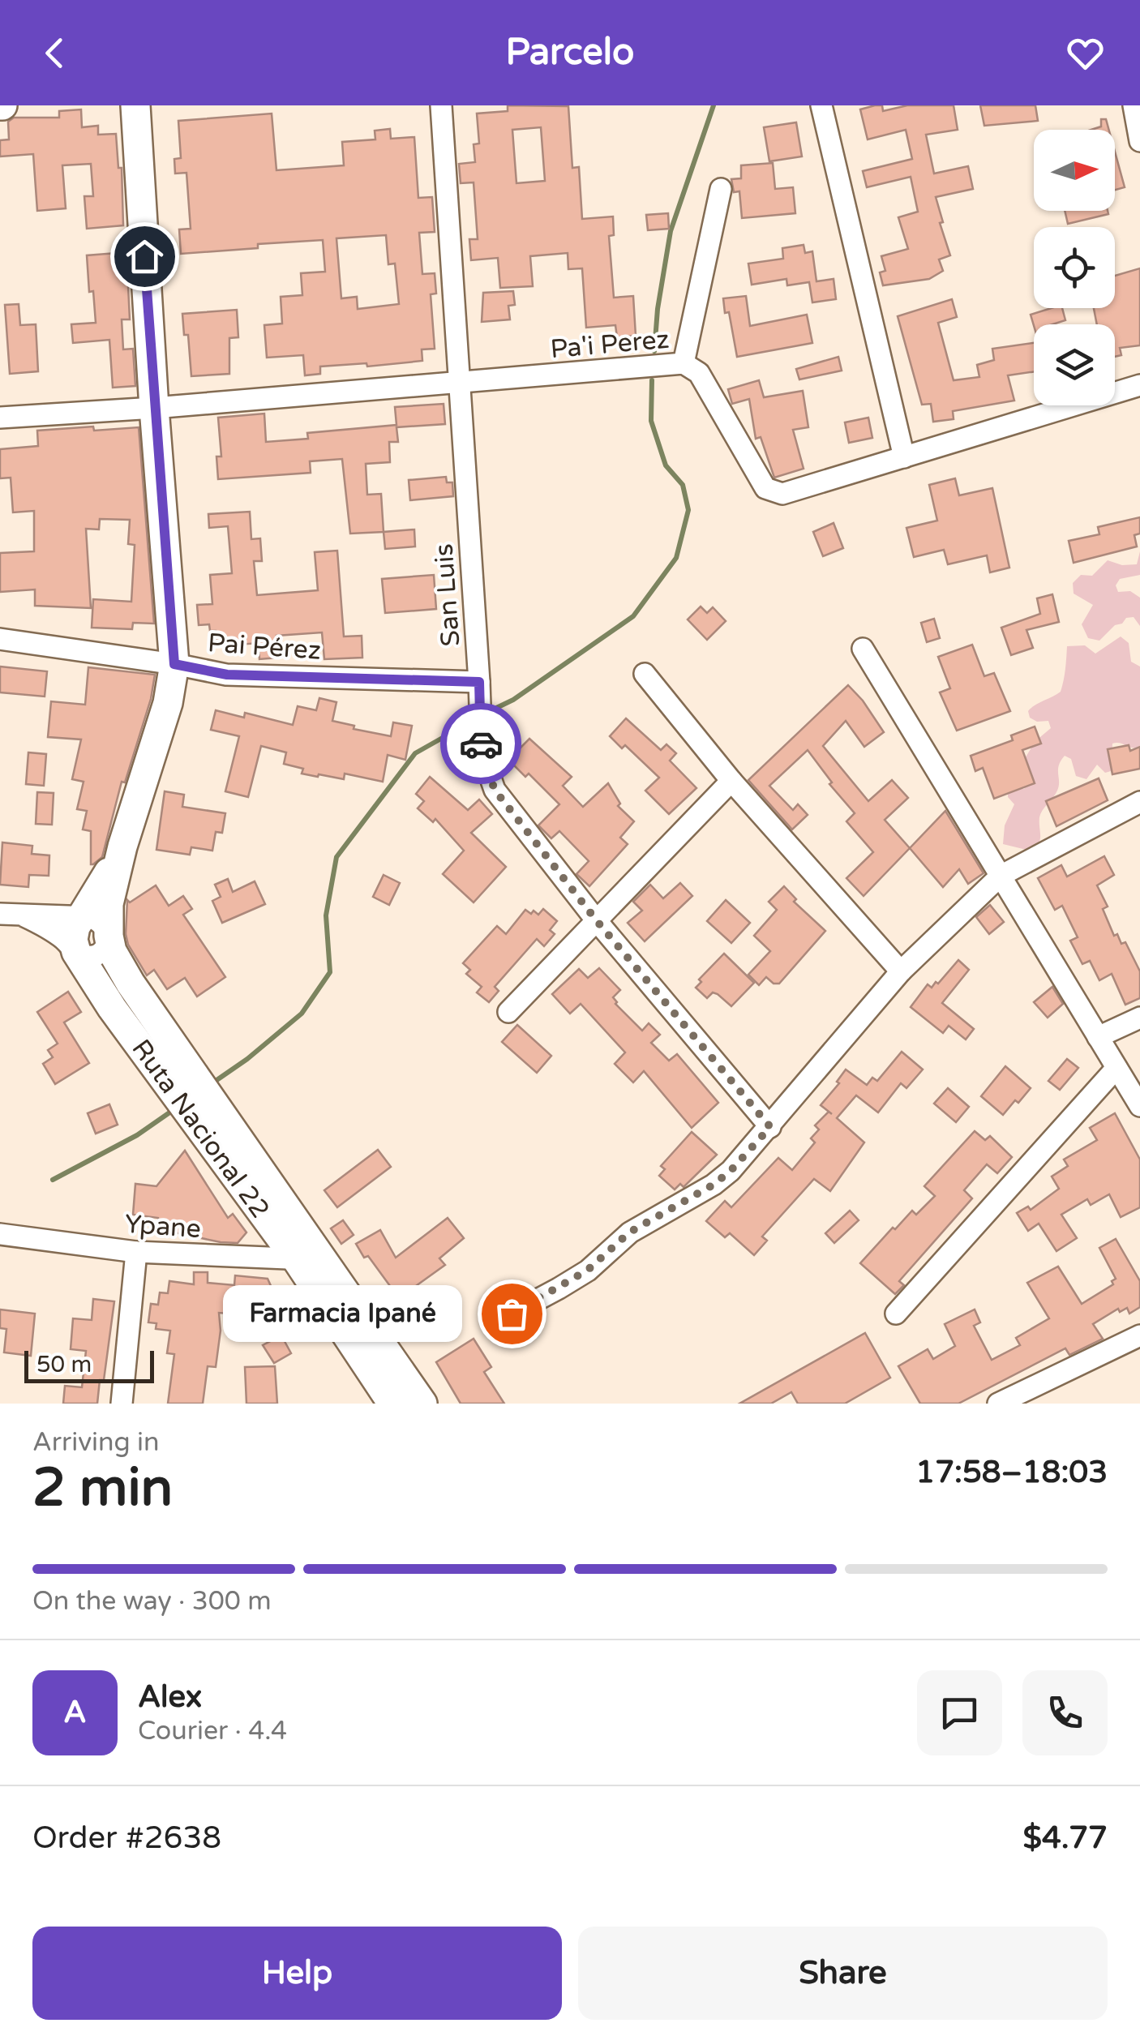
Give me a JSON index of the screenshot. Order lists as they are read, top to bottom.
{
  "streets": {
    "highway": ["Ruta Nacional 22"],
    "street": [
      "Pa'i Perez",
      "San Luis",
      "Pai Pérez",
      "Ypane"
    ]
  },
  "crossings": [
    ["Pa'i Perez", "San Luis"],
    ["Pa'i Perez", "Ruta Nacional 22"],
    ["San Luis", "Pai Pérez"],
    ["Pai Pérez", "Ruta Nacional 22"],
    ["Ruta Nacional 22", "Ypane"]
  ],
  "places": ["Farmacia Ipané"],
  "scale_bar": "50 m",
  "north": "right",
  "page": {
    "header": "Parcelo",
    "bubble": "Farmacia Ipané",
    "scale": "50 m",
    "heading": ["2 min", "Arriving in", "17:58–18:03"],
    "panel": [
      "Alex",
      "Courier · 4.4",
      "Order #2638",
      "$4.77"
    ],
    "bar": "On the way · 300 m",
    "round": "A",
    "buttons": ["Help", "Share"]
  }
}
